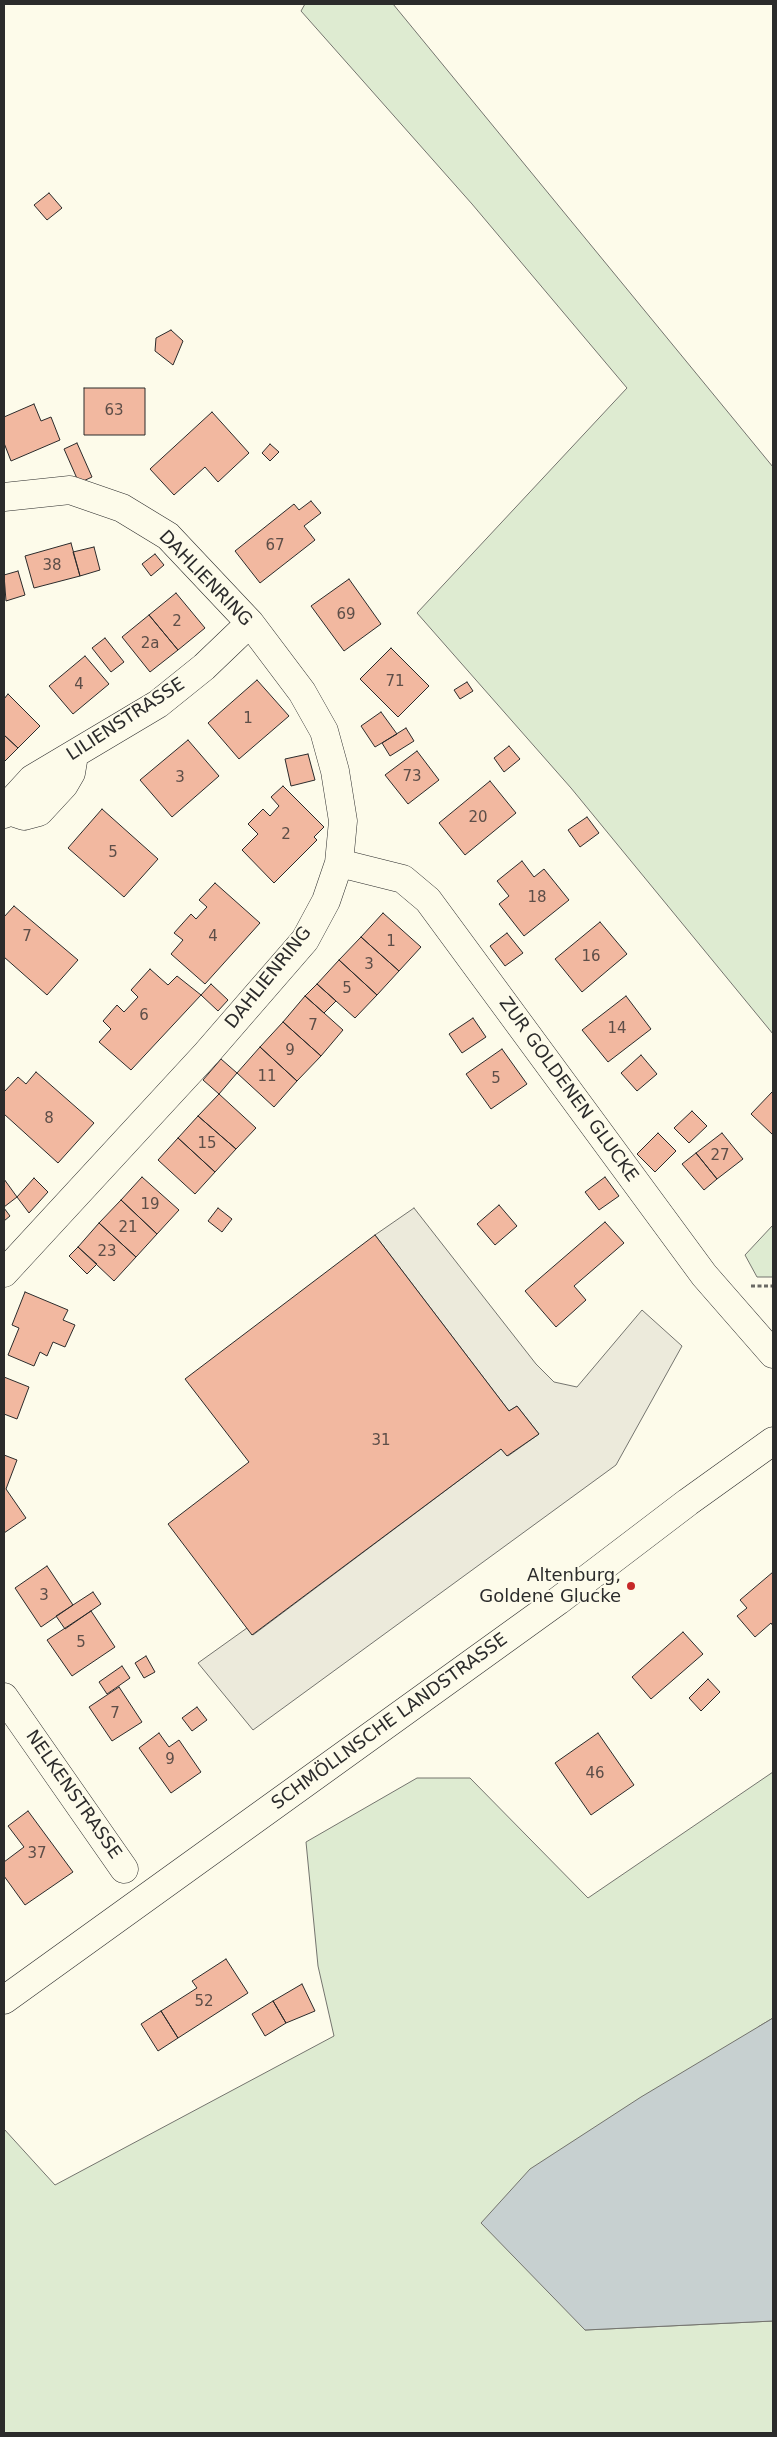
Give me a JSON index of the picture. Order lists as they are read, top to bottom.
{
  "streets": {
    "street": [
      "DAHLIENRING",
      "LILIENSTRASSE",
      "ZUR GOLDENEN GLUCKE",
      "SCHMÖLLNSCHE LANDSTRASSE",
      "NELKENSTRASSE"
    ]
  },
  "crossings": [
    ["DAHLIENRING", "LILIENSTRASSE"],
    ["DAHLIENRING", "ZUR GOLDENEN GLUCKE"]
  ],
  "places": ["Altenburg, Goldene Glucke"],
  "house_numbers": [
    "63",
    "67",
    "38",
    "69",
    "2",
    "2a",
    "71",
    "4",
    "1",
    "73",
    "3",
    "20",
    "2",
    "5",
    "18",
    "7",
    "4",
    "1",
    "16",
    "3",
    "5",
    "6",
    "7",
    "14",
    "9",
    "11",
    "5",
    "8",
    "15",
    "27",
    "19",
    "21",
    "23",
    "31",
    "3",
    "5",
    "7",
    "9",
    "46",
    "37",
    "52"
  ]
}
